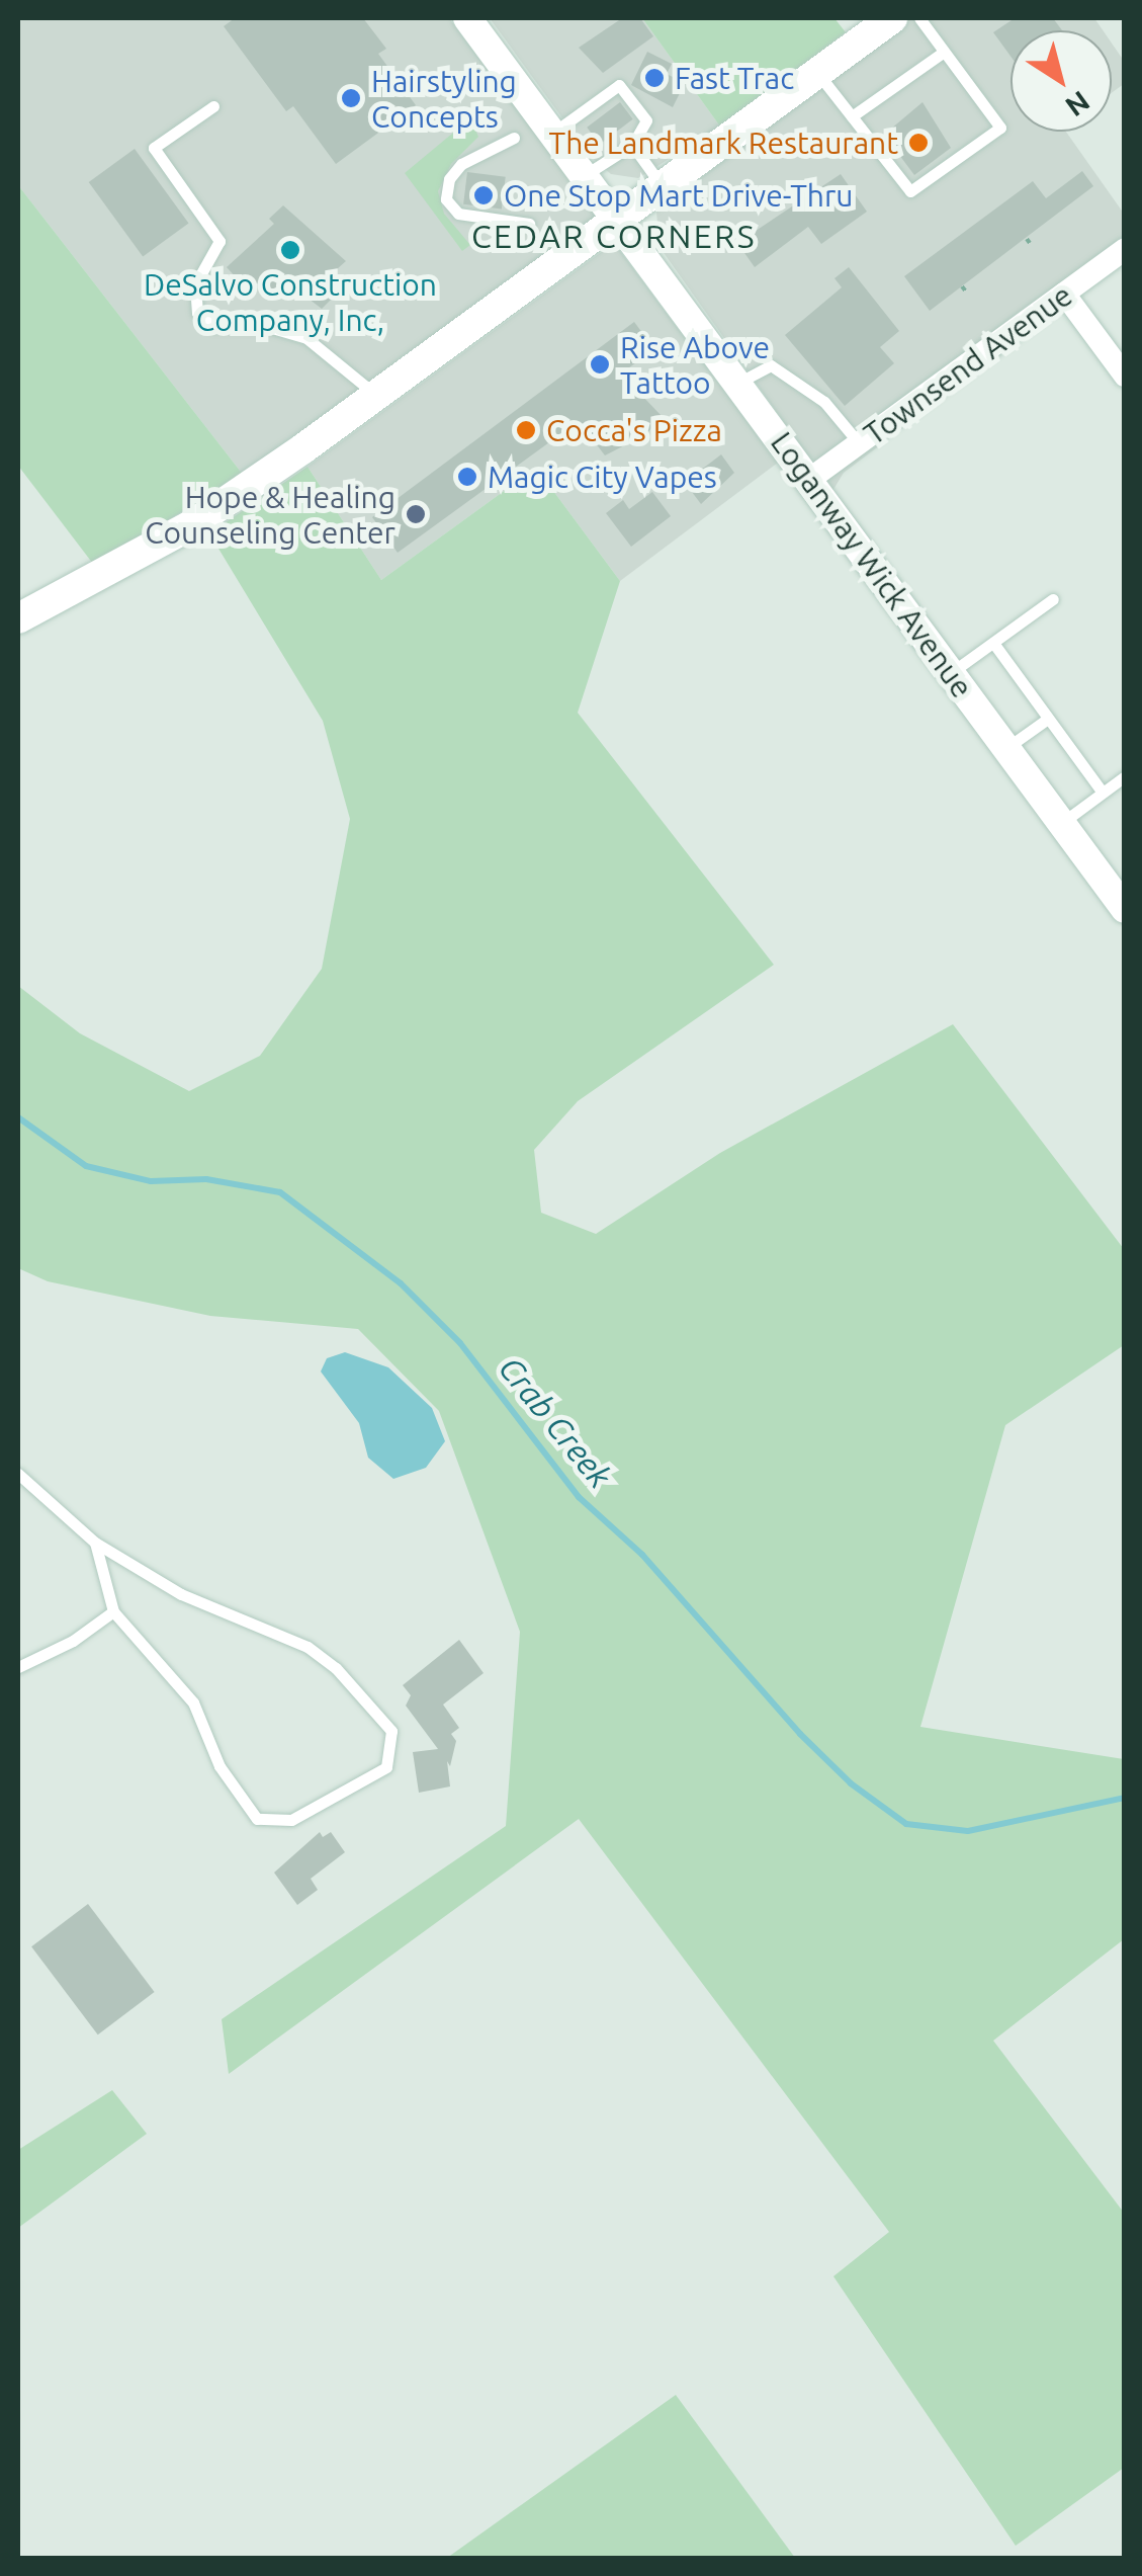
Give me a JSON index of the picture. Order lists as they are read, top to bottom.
{
  "streets": {
    "street": ["Townsend Avenue", "Loganway Wick Avenue"]
  },
  "crossings": [
    ["Townsend Avenue", "Loganway Wick Avenue"]
  ],
  "districts": ["CEDAR CORNERS"],
  "water": ["Crab Creek"],
  "places": [
    "Fast Trac",
    "Hairstyling Concepts",
    "The Landmark Restaurant",
    "One Stop Mart Drive-Thru",
    "DeSalvo Construction Company, Inc,",
    "Rise Above Tattoo",
    "Cocca's Pizza",
    "Magic City Vapes",
    "Hope & Healing Counseling Center"
  ],
  "north": "bottom right"
}
